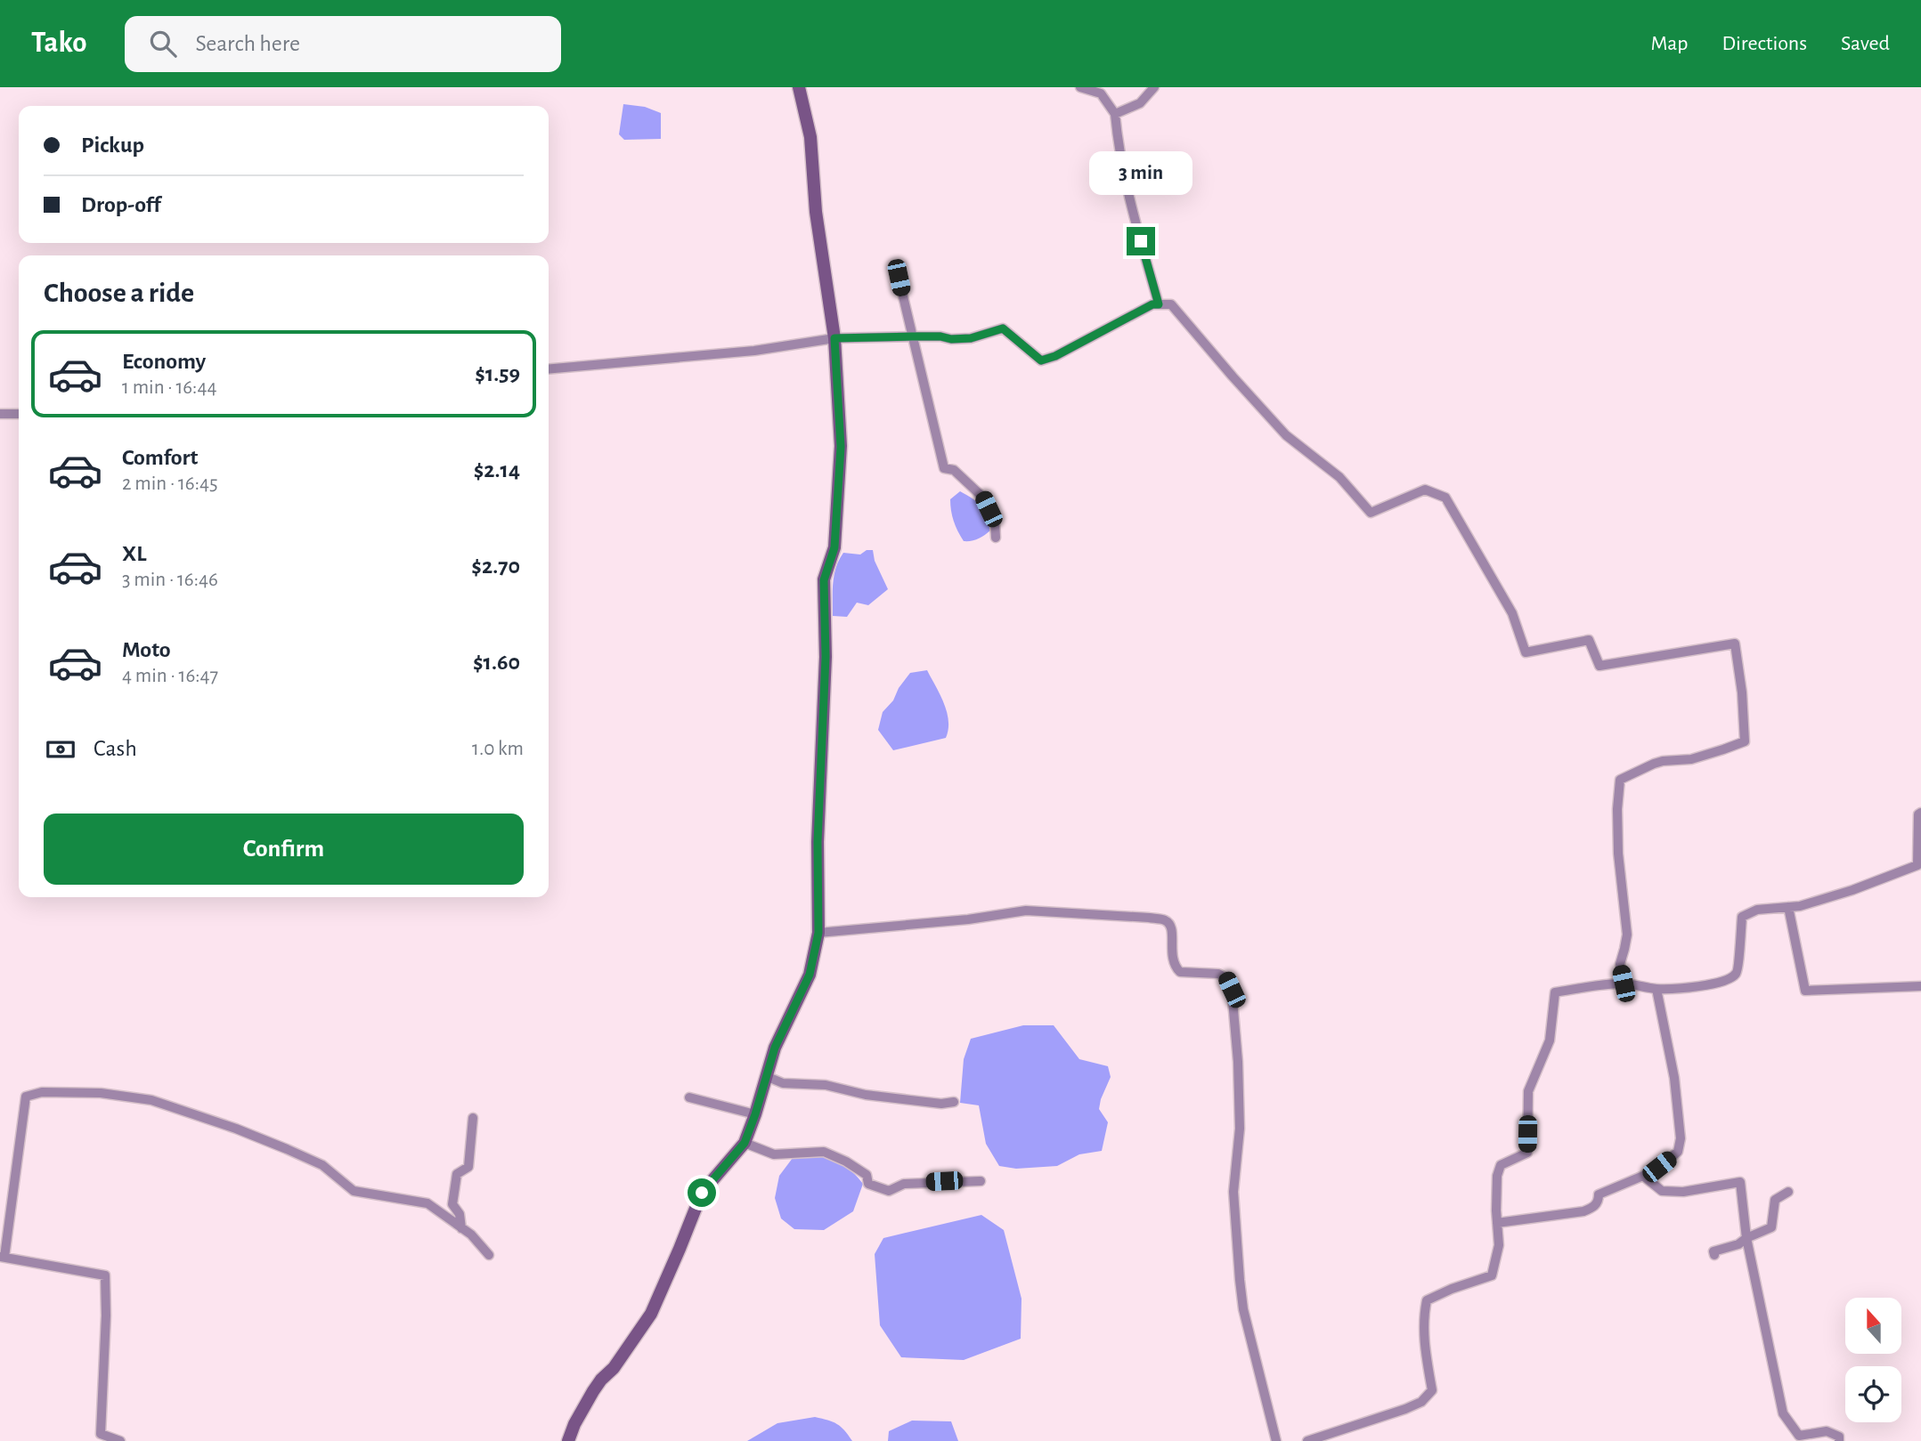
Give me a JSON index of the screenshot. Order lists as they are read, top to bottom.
{
  "north": "top",
  "page": {
    "header": "Tako",
    "search": "Search here",
    "nav": ["Map", "Directions", "Saved"],
    "banner": ["Pickup", "Drop-off"],
    "bubble": "3 min",
    "heading": "Choose a ride",
    "list": [
      {
        "name": "Economy",
        "note": "1 min · 16:44",
        "value": "$1.59"
      },
      {
        "name": "Comfort",
        "note": "2 min · 16:45",
        "value": "$2.14"
      },
      {
        "name": "XL",
        "note": "3 min · 16:46",
        "value": "$2.70"
      },
      {
        "name": "Moto",
        "note": "4 min · 16:47",
        "value": "$1.60"
      }
    ],
    "pay": ["Cash", "1.0 km"],
    "buttons": "Confirm"
  }
}
